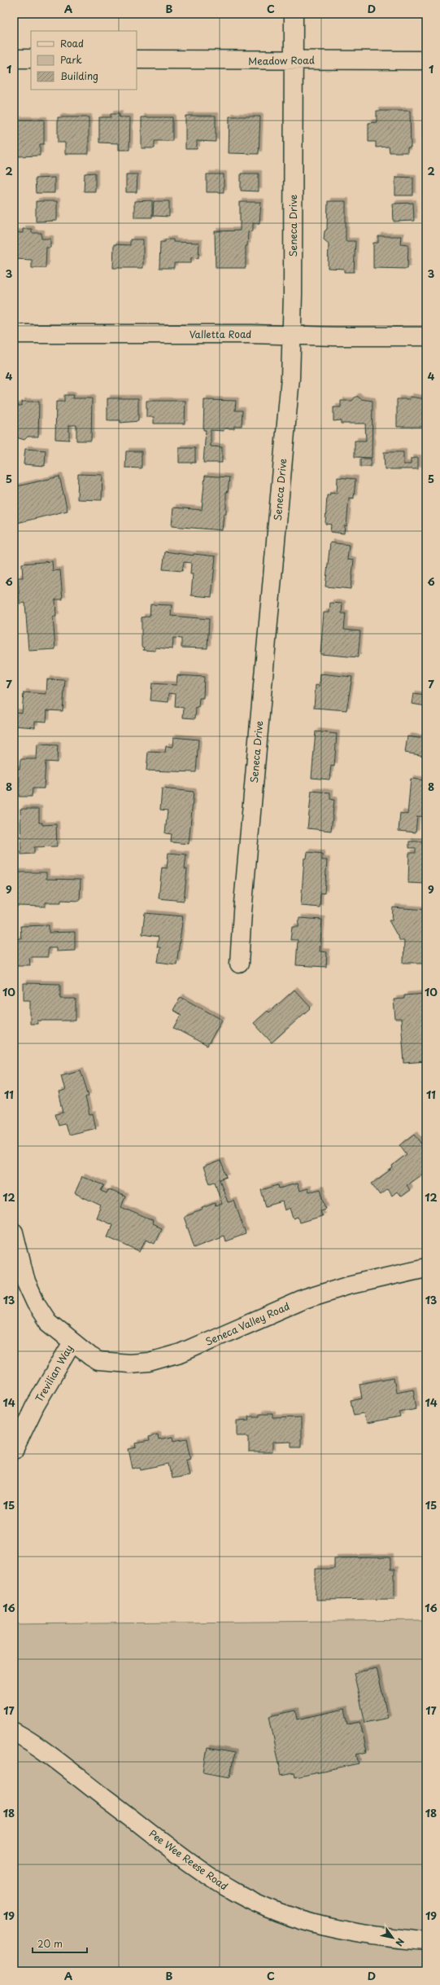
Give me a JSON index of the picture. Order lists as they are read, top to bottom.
{
  "streets": {
    "street": [
      "Meadow Road",
      "Seneca Drive",
      "Valletta Road",
      "Seneca Valley Road",
      "Trevilian Way",
      "Pee Wee Reese Road"
    ]
  },
  "crossings": [
    ["Meadow Road", "Seneca Drive"],
    ["Seneca Drive", "Valletta Road"],
    ["Seneca Valley Road", "Trevilian Way"]
  ],
  "legend": ["Road", "Park", "Building"],
  "scale_bar": "20 m",
  "north": "bottom right",
  "grid": {
    "columns": [
      "A",
      "B",
      "C",
      "D"
    ],
    "rows": [
      "1",
      "2",
      "3",
      "4",
      "5",
      "6",
      "7",
      "8",
      "9",
      "10",
      "11",
      "12",
      "13",
      "14",
      "15",
      "16",
      "17",
      "18",
      "19"
    ]
  }
}
